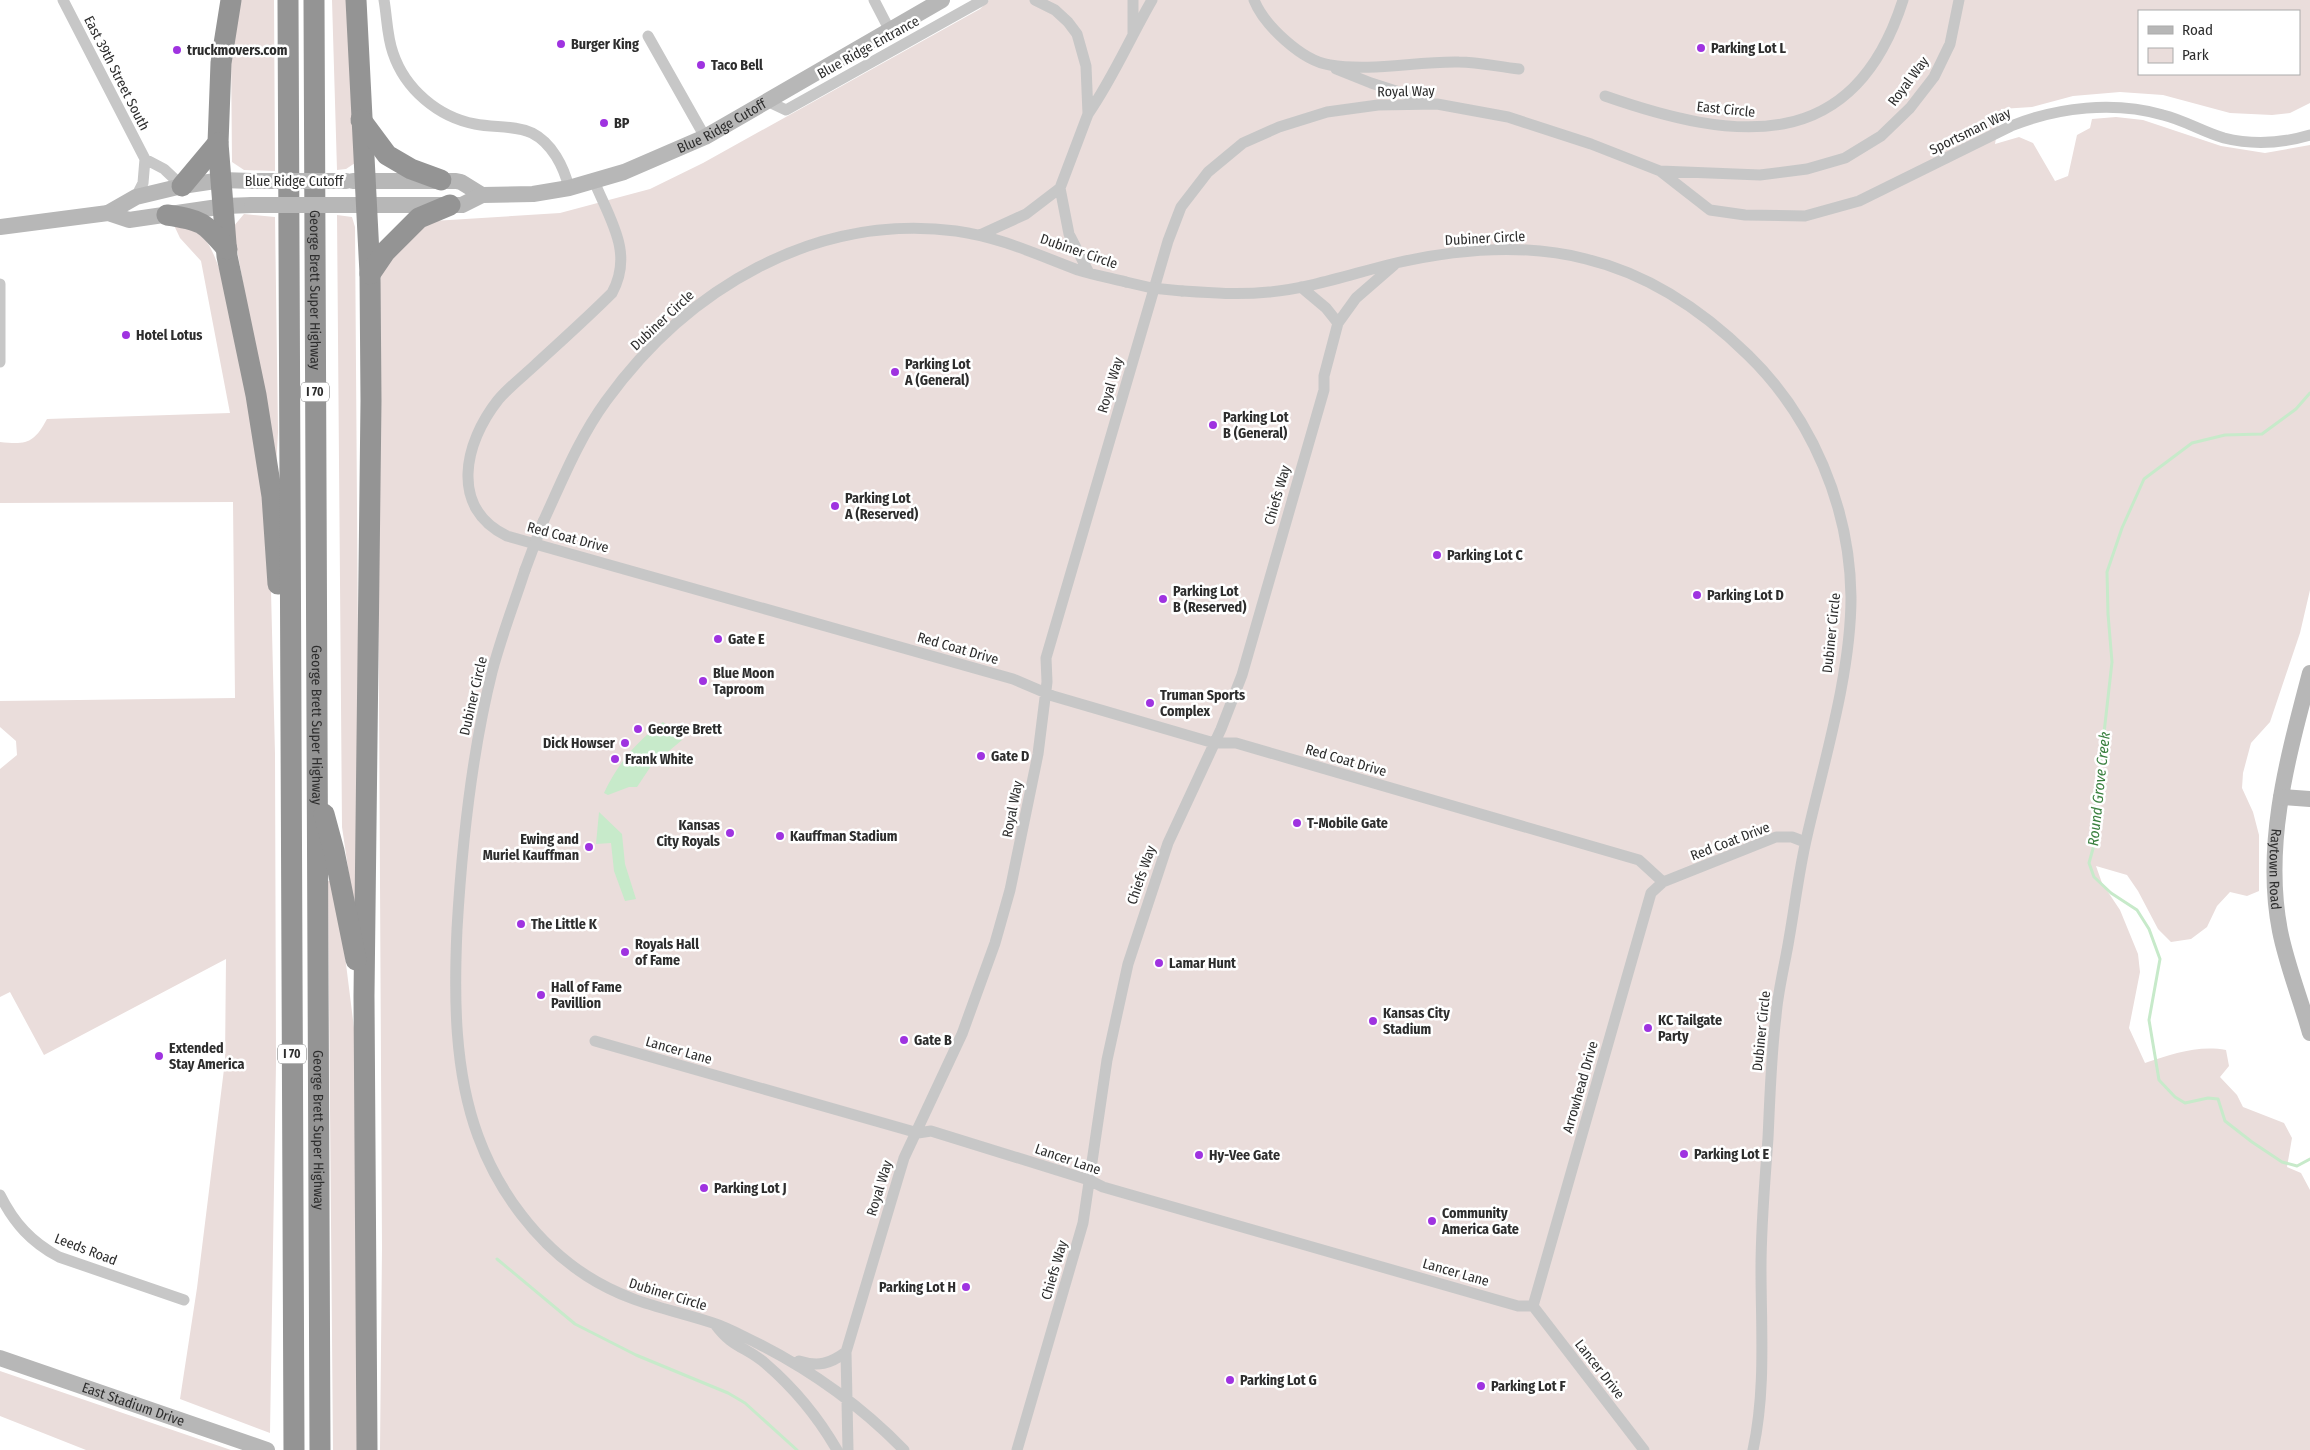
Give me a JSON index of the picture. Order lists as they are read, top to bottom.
{
  "streets": {
    "highway": ["George Brett Super Highway", "I 70"],
    "main road": ["Blue Ridge Cutoff", "Raytown Road", "East Stadium Drive"],
    "street": [
      "Blue Ridge Entrance",
      "East 39th Street South",
      "Royal Way",
      "East Circle",
      "Sportsman Way",
      "Dubiner Circle",
      "Chiefs Way",
      "Red Coat Drive",
      "Lancer Lane",
      "Arrowhead Drive",
      "Leeds Road",
      "Lancer Drive"
    ]
  },
  "crossings": [
    ["Blue Ridge Entrance", "Blue Ridge Cutoff"],
    ["Royal Way", "Sportsman Way"],
    ["Royal Way", "Dubiner Circle"],
    ["Royal Way", "Red Coat Drive"],
    ["Royal Way", "Lancer Lane"],
    ["Blue Ridge Cutoff", "Red Coat Drive"],
    ["Dubiner Circle", "Chiefs Way"],
    ["Dubiner Circle", "Red Coat Drive"],
    ["Chiefs Way", "Red Coat Drive"],
    ["Chiefs Way", "Lancer Lane"],
    ["Red Coat Drive", "Arrowhead Drive"],
    ["Lancer Lane", "Arrowhead Drive"],
    ["Lancer Lane", "Lancer Drive"],
    ["Arrowhead Drive", "Lancer Drive"]
  ],
  "water": ["Round Grove Creek"],
  "places": [
    "Burger King",
    "Parking Lot L",
    "truckmovers.com",
    "Taco Bell",
    "BP",
    "Hotel Lotus",
    "Parking Lot A (General)",
    "Parking Lot B (General)",
    "Parking Lot A (Reserved)",
    "Parking Lot C",
    "Parking Lot D",
    "Parking Lot B (Reserved)",
    "Gate E",
    "Blue Moon Taproom",
    "Truman Sports Complex",
    "George Brett",
    "Dick Howser",
    "Gate D",
    "Frank White",
    "T-Mobile Gate",
    "Kansas City Royals",
    "Kauffman Stadium",
    "Ewing and Muriel Kauffman",
    "The Little K",
    "Royals Hall of Fame",
    "Lamar Hunt",
    "Hall of Fame Pavillion",
    "Kansas City Stadium",
    "KC Tailgate Party",
    "Gate B",
    "Extended Stay America",
    "Parking Lot E",
    "Hy-Vee Gate",
    "Parking Lot J",
    "Community America Gate",
    "Parking Lot H",
    "Parking Lot G",
    "Parking Lot F"
  ],
  "legend": ["Road", "Park"]
}
